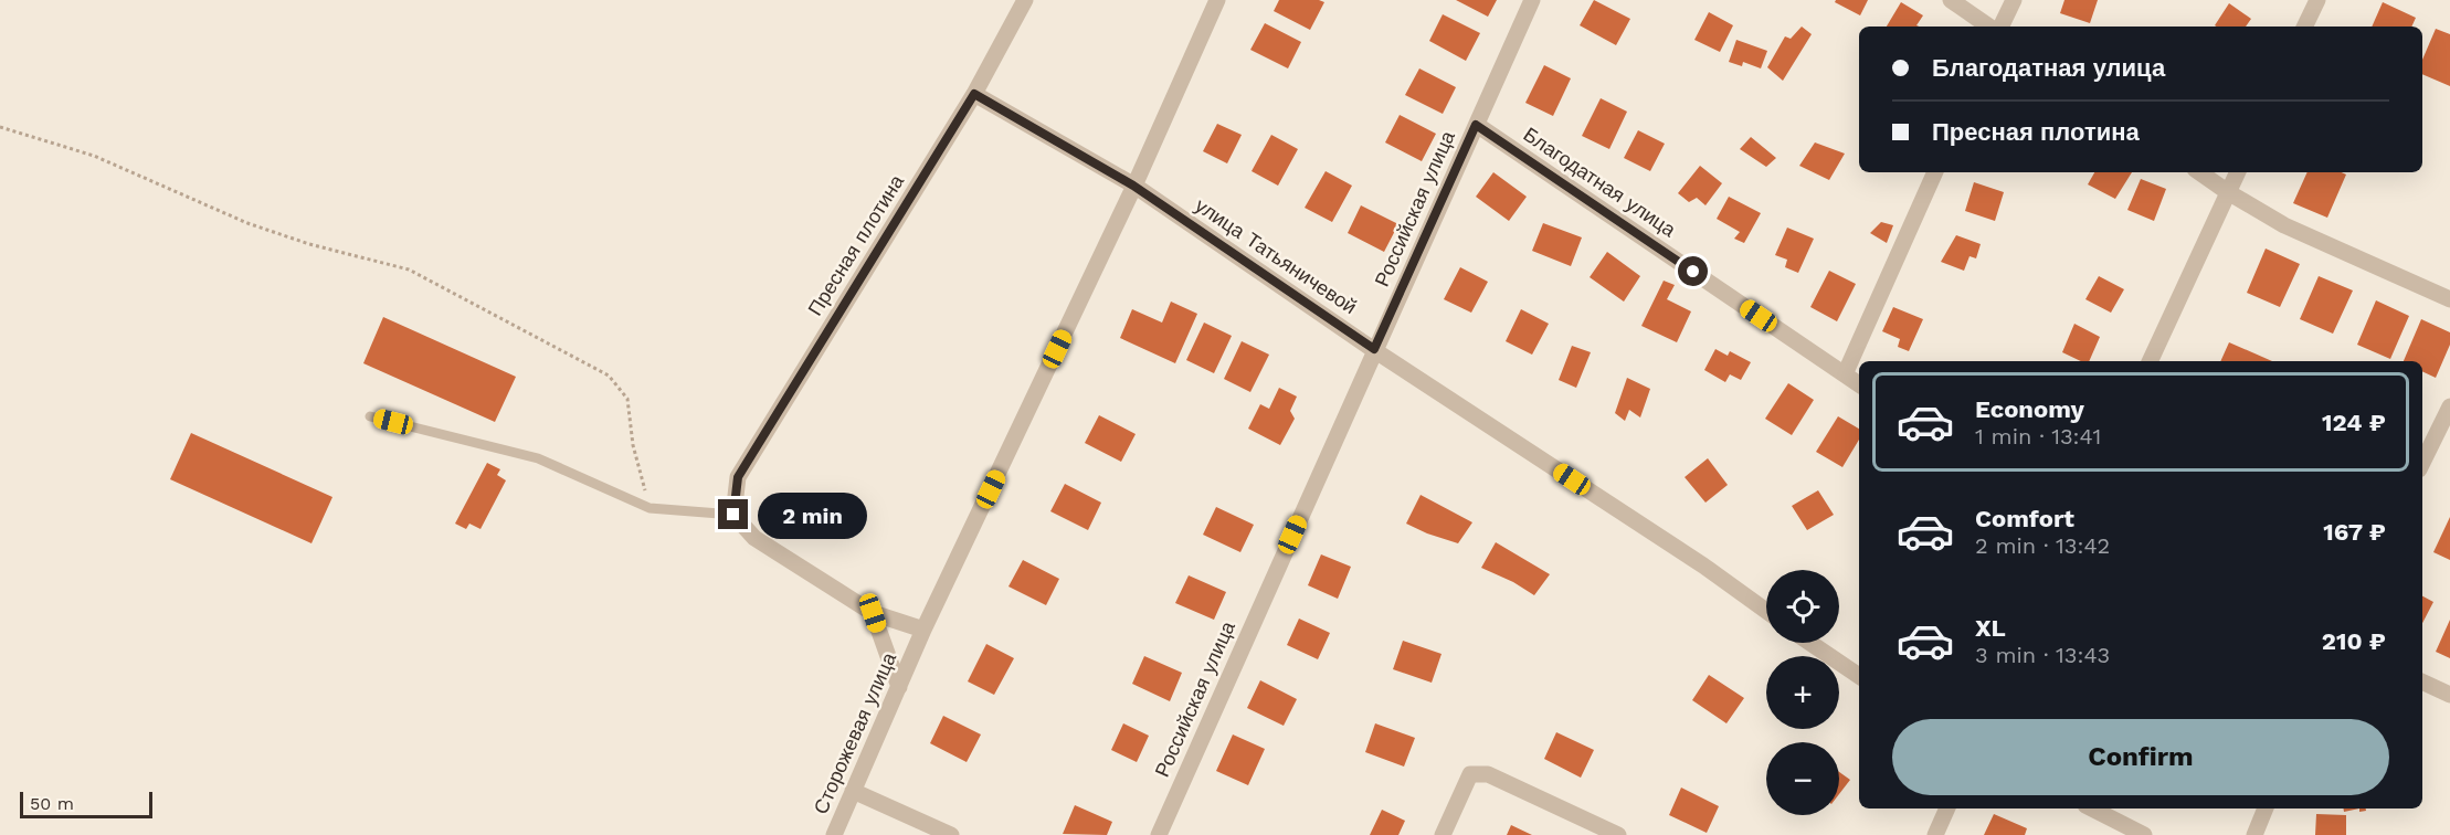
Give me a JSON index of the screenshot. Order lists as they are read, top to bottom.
{
  "streets": {
    "street": [
      "Благодатная улица",
      "Российская улица",
      "Пресная плотина",
      "улица Татьяничевой",
      "Сторожевая улица"
    ]
  },
  "crossings": [
    ["Благодатная улица", "Российская улица"],
    ["Российская улица", "улица Татьяничевой"],
    ["Пресная плотина", "улица Татьяничевой"],
    ["улица Татьяничевой", "Сторожевая улица"]
  ],
  "scale_bar": "50 m",
  "page": {
    "banner": ["Благодатная улица", "Пресная плотина"],
    "list": [
      {
        "name": "Economy",
        "note": "1 min · 13:41",
        "value": "124 ₽"
      },
      {
        "name": "Comfort",
        "note": "2 min · 13:42",
        "value": "167 ₽"
      },
      {
        "name": "XL",
        "note": "3 min · 13:43",
        "value": "210 ₽"
      }
    ],
    "bubble": "2 min",
    "map_buttons": ["+", "−"],
    "buttons": "Confirm",
    "scale": "50 m"
  }
}
